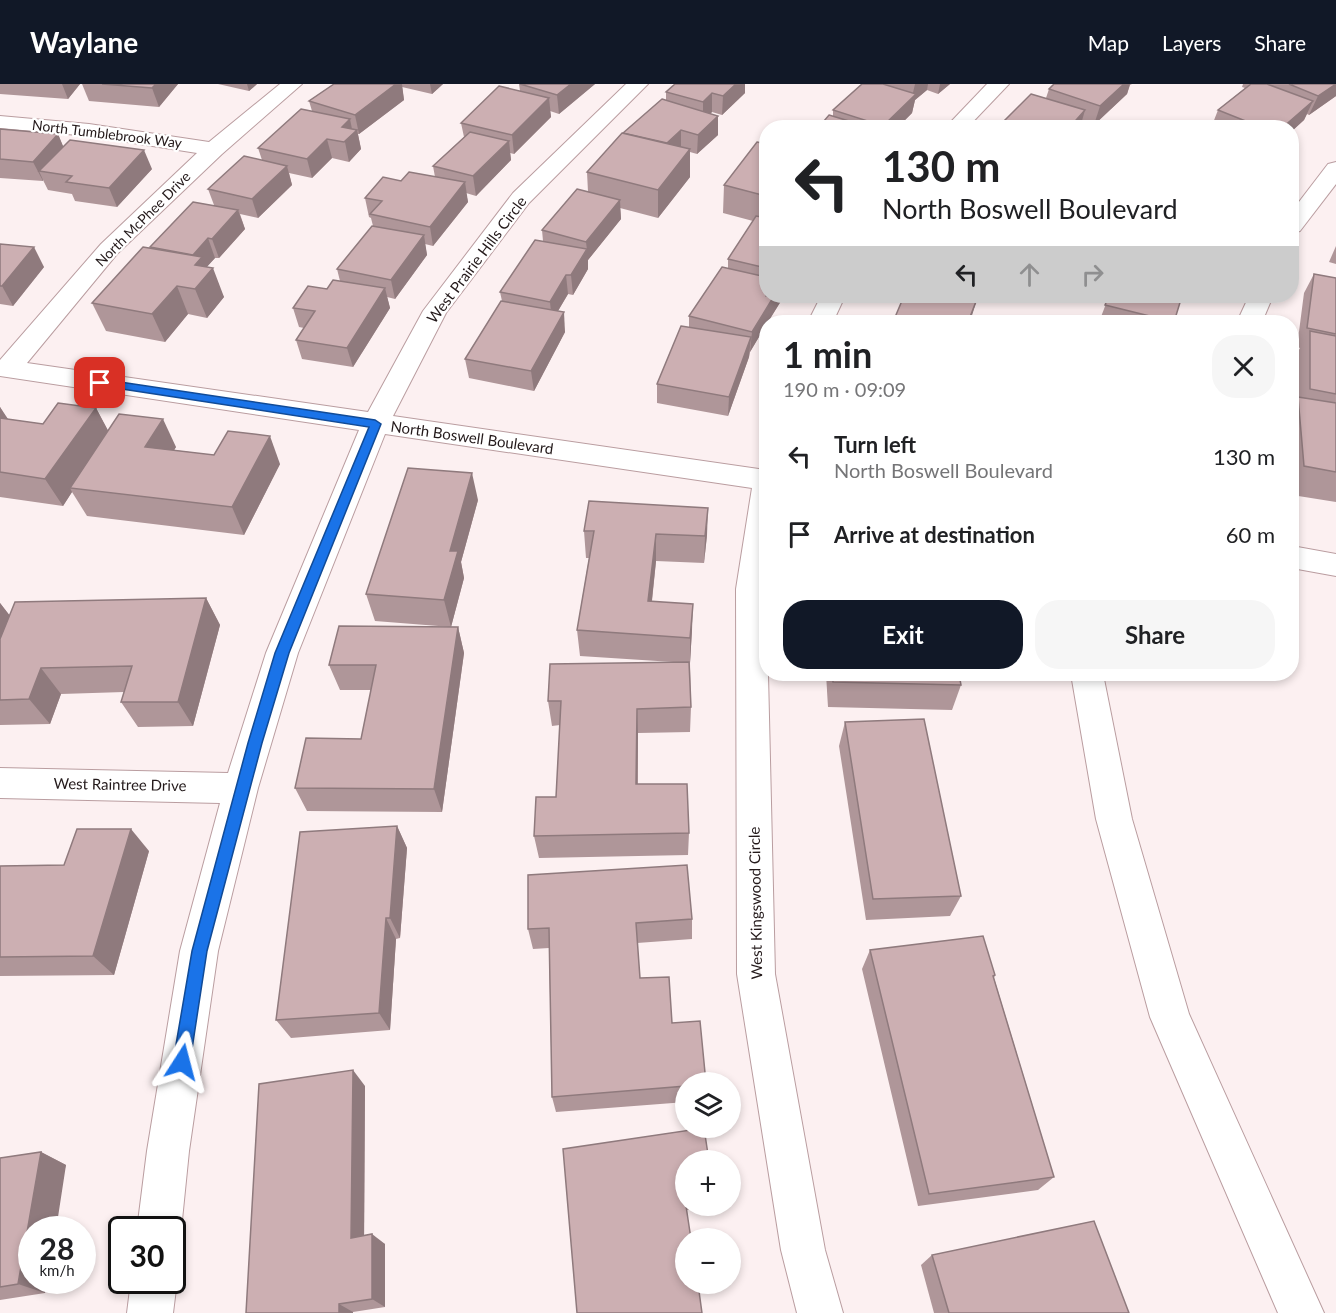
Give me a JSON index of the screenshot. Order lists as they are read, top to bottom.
{
  "streets": {
    "street": [
      "North Tumblebrook Way",
      "North McPhee Drive",
      "West Prairie Hills Circle",
      "North Boswell Boulevard",
      "West Raintree Drive",
      "West Kingswood Circle"
    ]
  },
  "crossings": [
    ["North Tumblebrook Way", "North McPhee Drive"],
    ["North McPhee Drive", "North Boswell Boulevard"],
    ["West Prairie Hills Circle", "North Boswell Boulevard"],
    ["West Prairie Hills Circle", "West Raintree Drive"]
  ],
  "page": {
    "header": "Waylane",
    "nav": ["Map", "Layers", "Share"],
    "turn": ["130 m", "North Boswell Boulevard"],
    "heading": ["1 min", "190 m · 09:09"],
    "list": [
      {
        "name": "Turn left",
        "note": "North Boswell Boulevard",
        "value": "130 m"
      },
      {
        "name": "Arrive at destination",
        "value": "60 m"
      }
    ],
    "buttons": ["Exit", "Share"],
    "map_buttons": ["+", "−"],
    "speed": "28 km/h",
    "limit": "30"
  }
}
